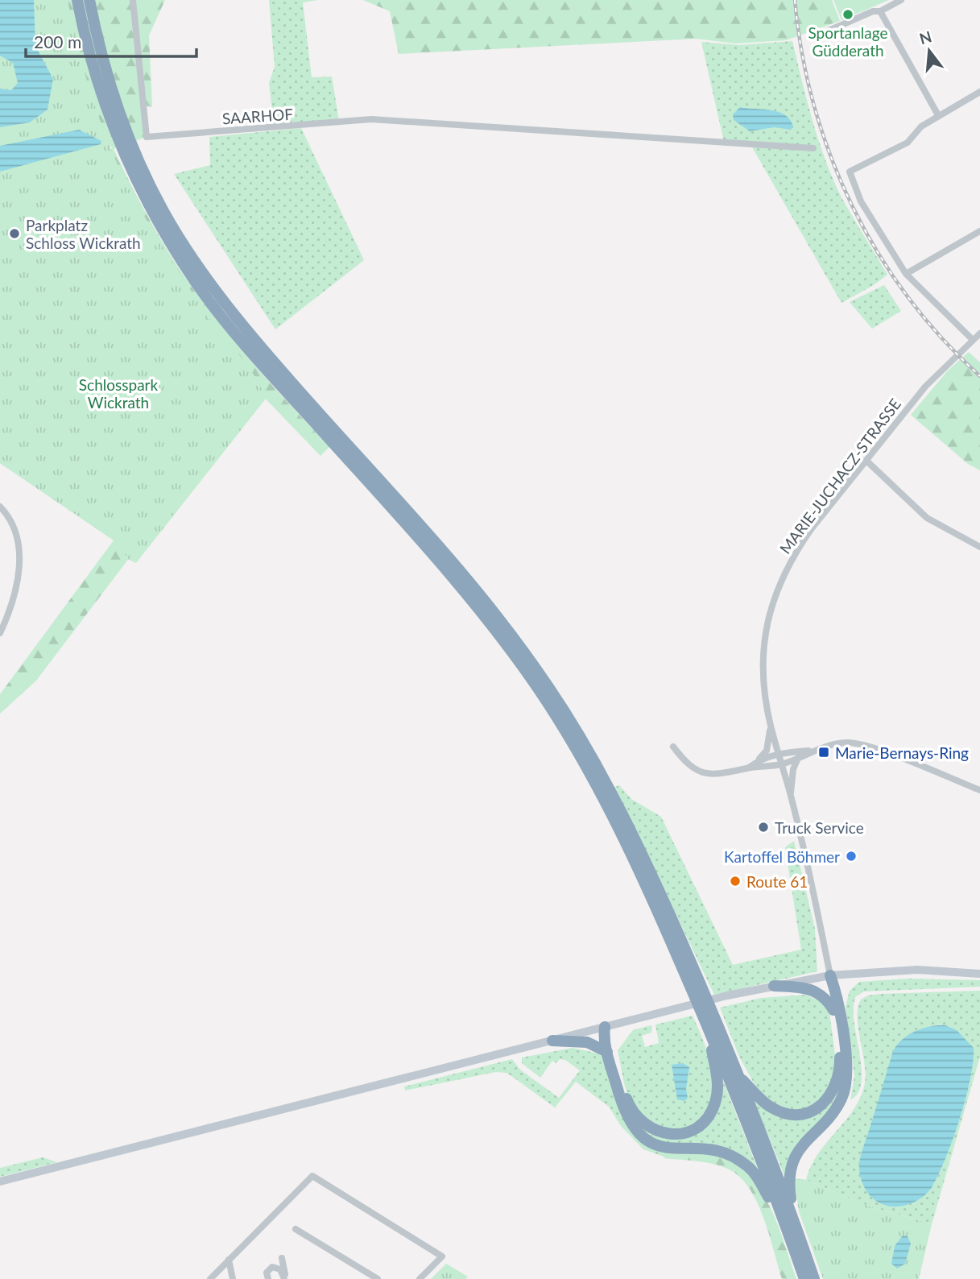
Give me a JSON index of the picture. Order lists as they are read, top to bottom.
{
  "streets": {
    "street": ["SAARHOF", "MARIE-JUCHACZ-STRASSE"]
  },
  "parks": ["Schlosspark Wickrath"],
  "places": {
    "other": [
      "Sportanlage Güdderath",
      "Parkplatz Schloss Wickrath",
      "Truck Service",
      "Kartoffel Böhmer",
      "Route 61"
    ],
    "transit": ["Marie-Bernays-Ring"]
  },
  "scale_bar": "200 m",
  "north": "top"
}
